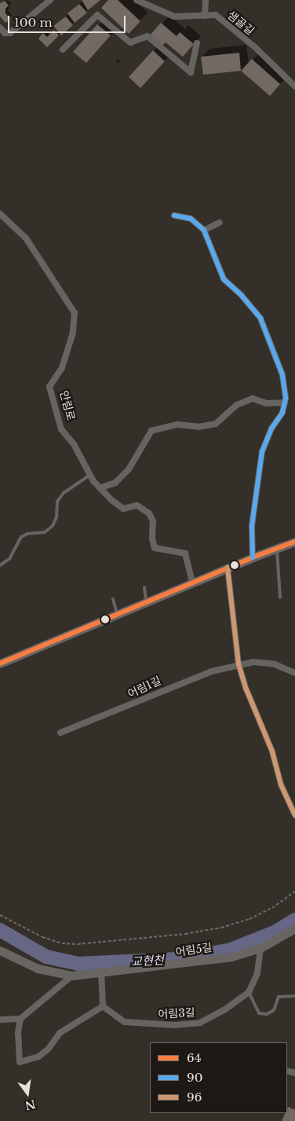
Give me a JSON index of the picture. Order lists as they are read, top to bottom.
{
  "streets": {
    "street": [
      "샘골길",
      "안림로",
      "어림1길",
      "어림5길",
      "어림3길"
    ]
  },
  "crossings": [
    ["어림5길", "어림3길"]
  ],
  "water": ["교현천"],
  "lines": ["transit line 90", "transit line 64", "transit line 96"],
  "legend": ["64", "90", "96"],
  "scale_bar": "100 m",
  "north": "bottom"
}
